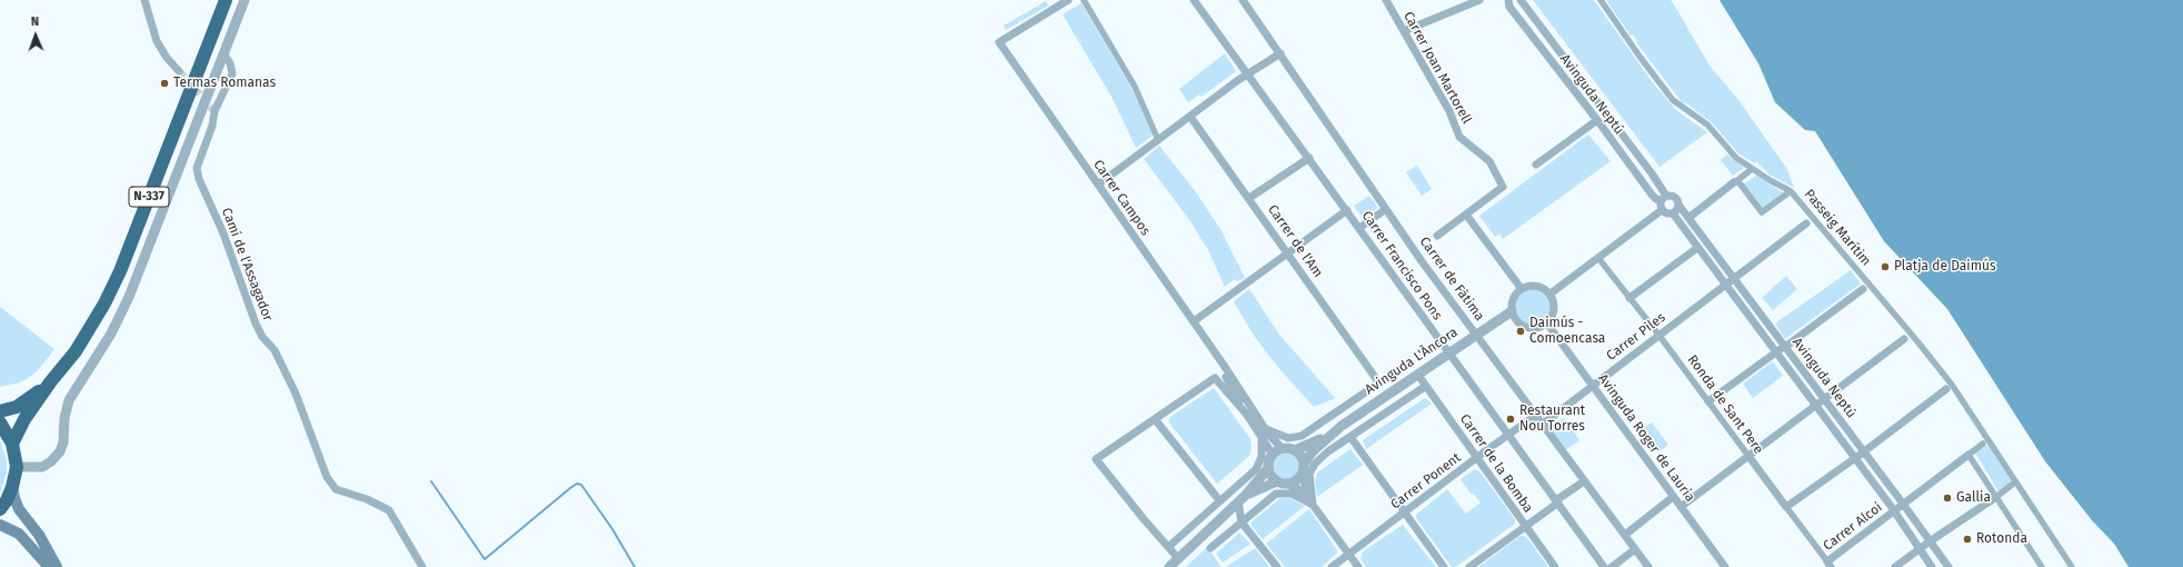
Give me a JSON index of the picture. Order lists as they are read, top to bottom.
{
  "streets": {
    "highway": ["N-337"],
    "street": [
      "Carrer Joan Martorell",
      "Avinguda Neptú",
      "Carrer Campos",
      "Passeig Marítim",
      "Carrer de l'Am",
      "Camí de l'Assagador",
      "Carrer Francisco Pons",
      "Carrer de Fàtima",
      "Carrer Piles",
      "Avinguda L'Àncora",
      "Ronda de Sant Pere",
      "Avinguda Roger de Lauria",
      "Carrer de la Bomba",
      "Carrer Ponent",
      "Carrer Alcoi"
    ]
  },
  "crossings": [
    ["Avinguda Neptú", "Carrer Piles"],
    ["Avinguda Neptú", "Carrer Alcoi"],
    ["Carrer Francisco Pons", "Avinguda L'Àncora"],
    ["Carrer Francisco Pons", "Carrer Ponent"],
    ["Carrer de Fàtima", "Carrer Piles"],
    ["Carrer de Fàtima", "Avinguda L'Àncora"],
    ["Carrer de Fàtima", "Carrer Ponent"],
    ["Carrer Piles", "Ronda de Sant Pere"],
    ["Carrer Piles", "Avinguda Roger de Lauria"],
    ["Avinguda L'Àncora", "Avinguda Roger de Lauria"],
    ["Avinguda L'Àncora", "Carrer de la Bomba"],
    ["Ronda de Sant Pere", "Carrer Alcoi"],
    ["Carrer de la Bomba", "Carrer Ponent"]
  ],
  "places": [
    "Termas Romanas",
    "Platja de Daimús",
    "Daimús - Comoencasa",
    "Restaurant Nou Torres",
    "Gallia",
    "Rotonda"
  ],
  "north": "top"
}
